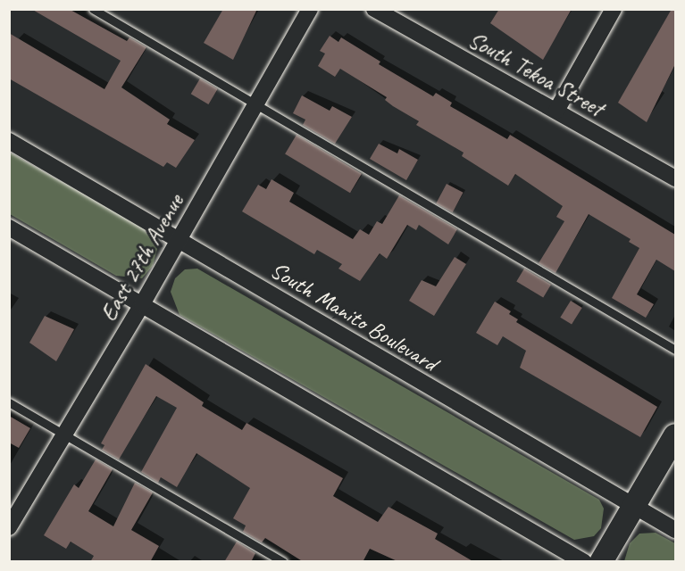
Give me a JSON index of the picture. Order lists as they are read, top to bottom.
{
  "streets": {
    "street": ["South Tekoa Street", "East 27th Avenue", "South Manito Boulevard"]
  },
  "crossings": [
    ["East 27th Avenue", "South Manito Boulevard"]
  ]
}
